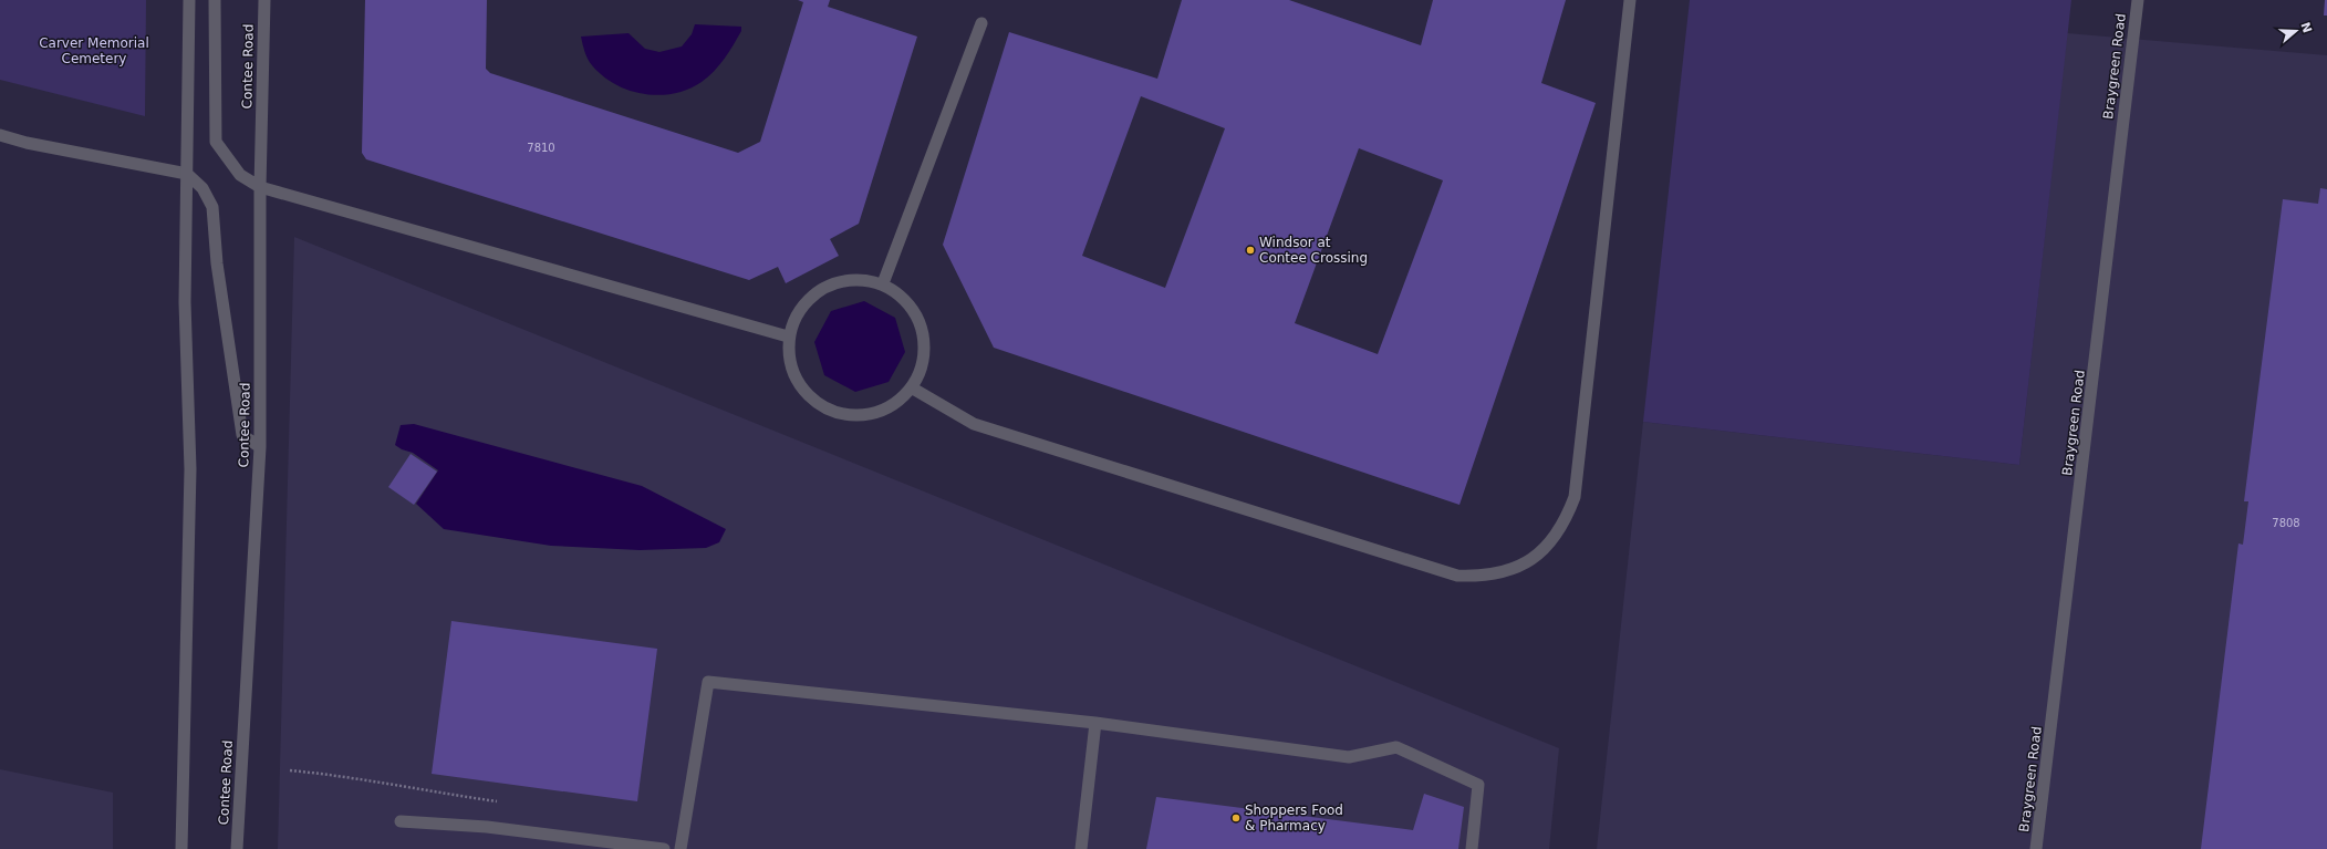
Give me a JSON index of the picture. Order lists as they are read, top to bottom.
{
  "streets": {
    "street": ["Contee Road", "Braygreen Road"]
  },
  "parks": ["Carver Memorial Cemetery"],
  "places": ["Windsor at Contee Crossing", "Shoppers Food & Pharmacy"],
  "house_numbers": ["7810", "7808"],
  "north": "right"
}
